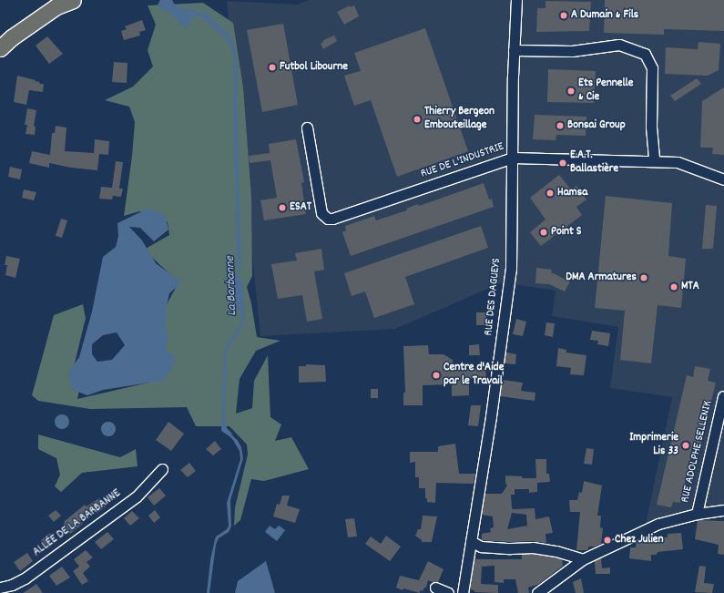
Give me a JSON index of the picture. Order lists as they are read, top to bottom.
{
  "streets": {
    "street": [
      "RUE DE L'INDUSTRIE",
      "RUE DES DAGUEYS",
      "RUE ADOLPHE SELLENIK",
      "ALLÉE DE LA BARBANNE"
    ]
  },
  "crossings": [
    ["RUE DE L'INDUSTRIE", "RUE DES DAGUEYS"]
  ],
  "water": ["La Barbanne"],
  "places": [
    "A Dumain & Fils",
    "Futbol Libourne",
    "Ets Pennelle & Cie",
    "Thierry Bergeon Embouteillage",
    "Bonsai Group",
    "E.A.T. Ballastière",
    "Hamsa",
    "ESAT",
    "Point S",
    "DMA Armatures",
    "MTA",
    "Centre d'Aide par le Travail",
    "Imprimerie Lis 33",
    "Chez Julien"
  ]
}
